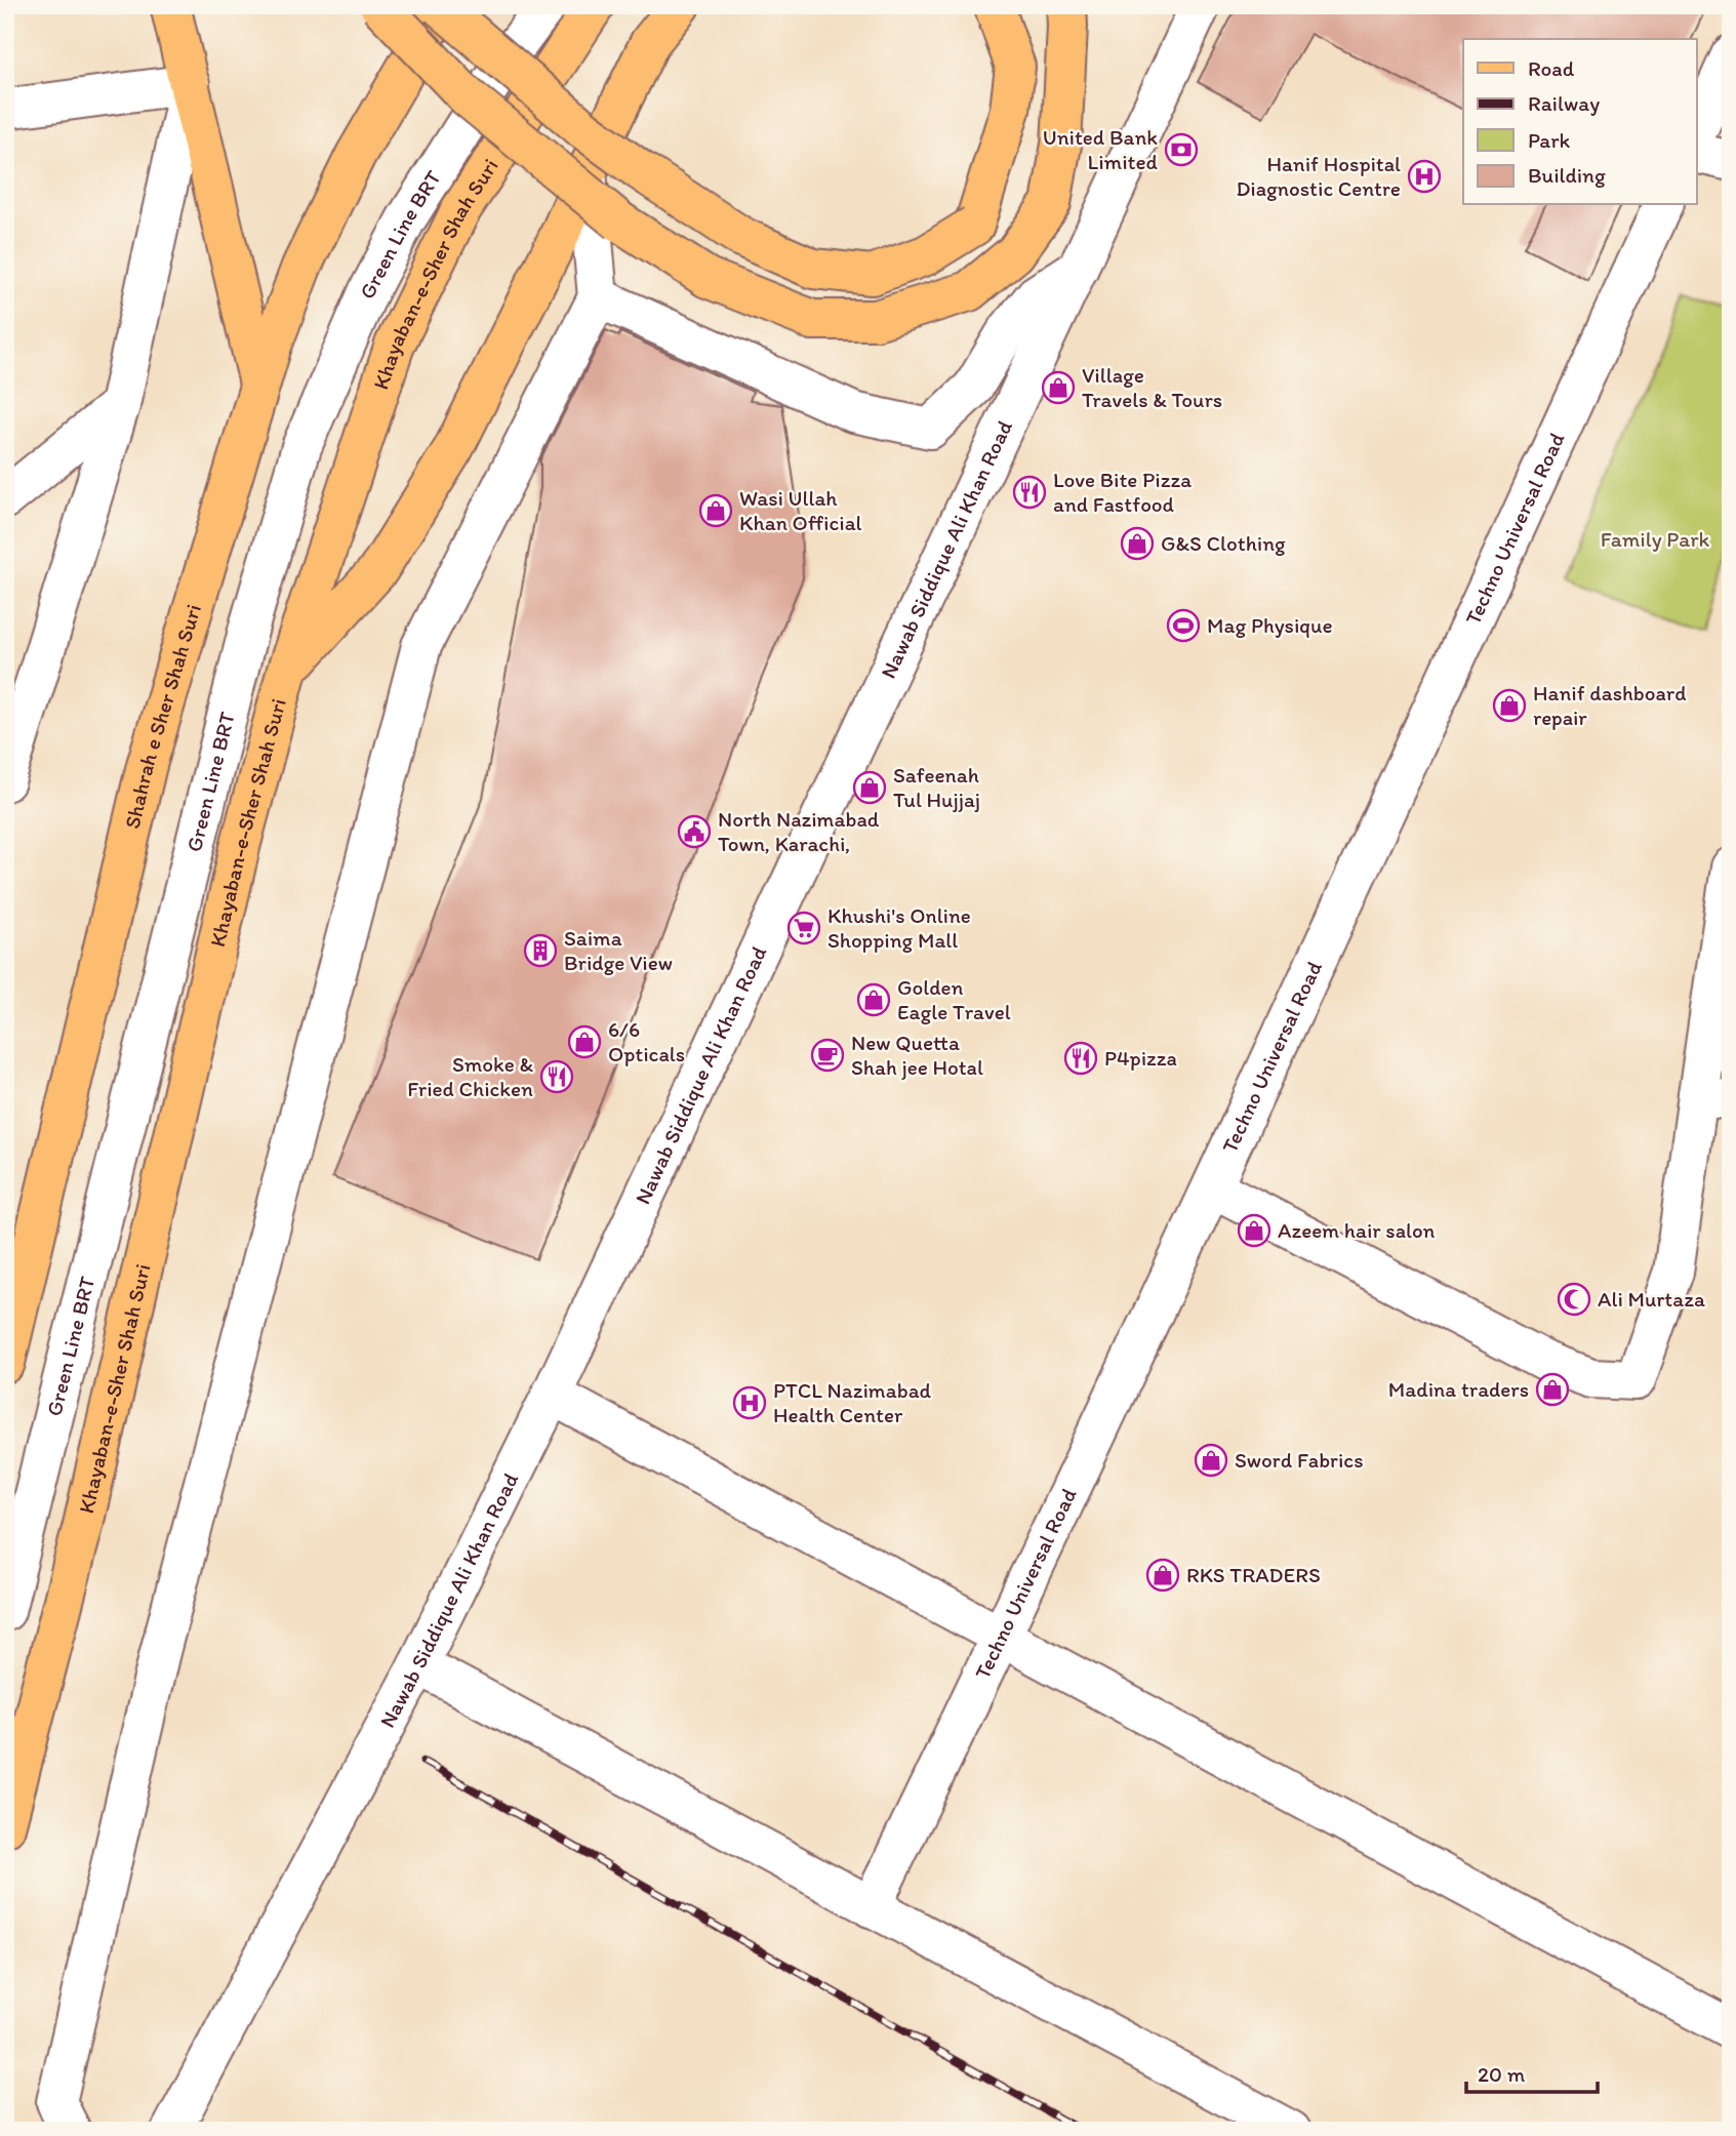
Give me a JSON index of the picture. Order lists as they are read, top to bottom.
{
  "streets": {
    "main road": ["Khayaban-e-Sher Shah Suri", "Shahrah e Sher Shah Suri"],
    "street": ["Green Line BRT", "Techno Universal Road", "Nawab Siddique Ali Khan Road"]
  },
  "parks": ["Family Park"],
  "places": {
    "bank": ["United Bank Limited"],
    "hospital": ["Hanif Hospital Diagnostic Centre", "PTCL Nazimabad Health Center"],
    "shop": [
      "Village Travels & Tours",
      "Wasi Ullah Khan Official",
      "G&S Clothing",
      "Hanif dashboard repair",
      "Safeenah Tul Hujjaj",
      "Golden Eagle Travel",
      "6/6 Opticals",
      "Azeem hair salon",
      "Madina traders",
      "Sword Fabrics",
      "RKS TRADERS"
    ],
    "restaurant": ["Love Bite Pizza and Fastfood", "P4pizza", "Smoke & Fried Chicken"],
    "sports": ["Mag Physique"],
    "public building": ["North Nazimabad Town, Karachi,"],
    "supermarket": ["Khushi's Online Shopping Mall"],
    "building": ["Saima Bridge View"],
    "cafe": ["New Quetta Shah jee Hotal"],
    "mosque": ["Ali Murtaza"]
  },
  "legend": [
    "Road",
    "Railway",
    "Park",
    "Building"
  ],
  "scale_bar": "20 m"
}
